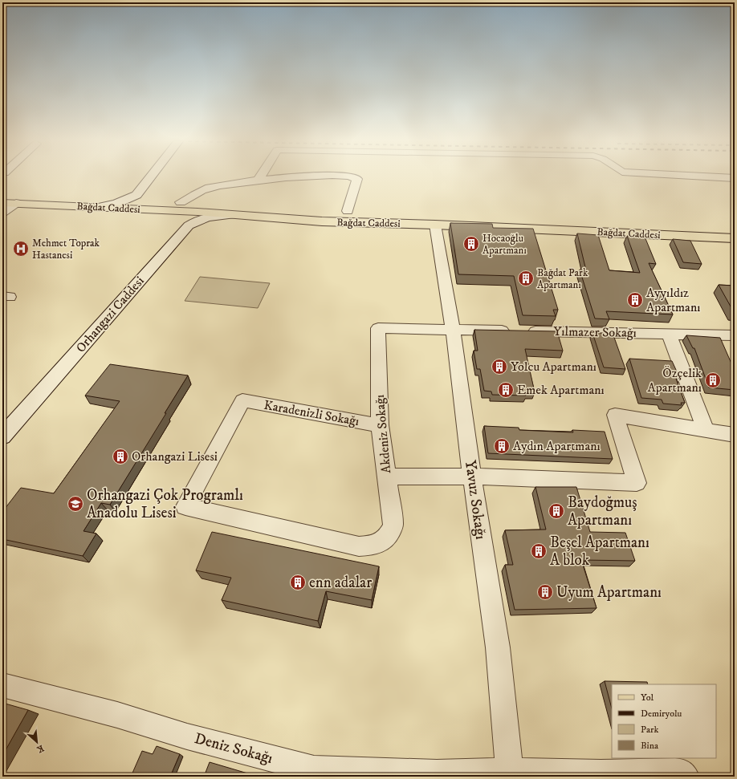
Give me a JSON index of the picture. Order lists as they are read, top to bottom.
{
  "streets": {
    "main road": ["Bağdat Caddesi", "Orhangazi Caddesi"],
    "street": [
      "Yılmazer Sokağı",
      "Karadenizli Sokağı",
      "Akdeniz Sokağı",
      "Yavuz Sokağı",
      "Deniz Sokağı"
    ]
  },
  "crossings": [
    ["Bağdat Caddesi", "Orhangazi Caddesi"],
    ["Bağdat Caddesi", "Yavuz Sokağı"],
    ["Yılmazer Sokağı", "Akdeniz Sokağı"],
    ["Yılmazer Sokağı", "Yavuz Sokağı"],
    ["Karadenizli Sokağı", "Akdeniz Sokağı"],
    ["Yavuz Sokağı", "Deniz Sokağı"]
  ],
  "places": {
    "building": [
      "Hocaoğlu Apartmanı",
      "Bağdat Park Apartmanı",
      "Ayyıldız Apartmanı",
      "Yolcu Apartmanı",
      "Özçelik Apartmanı",
      "Emek Apartmanı",
      "Aydın Apartmanı",
      "Orhangazi Lisesi",
      "Baydoğmuş Apartmanı",
      "Beşel Apartmanı A blok",
      "enn adalar",
      "Uyum Apartmanı"
    ],
    "hospital": ["Mehmet Toprak Hastanesi"],
    "school or university": ["Orhangazi Çok Programlı Anadolu Lisesi"]
  },
  "legend": [
    "Yol",
    "Demiryolu",
    "Park",
    "Bina"
  ],
  "north": "bottom right"
}
